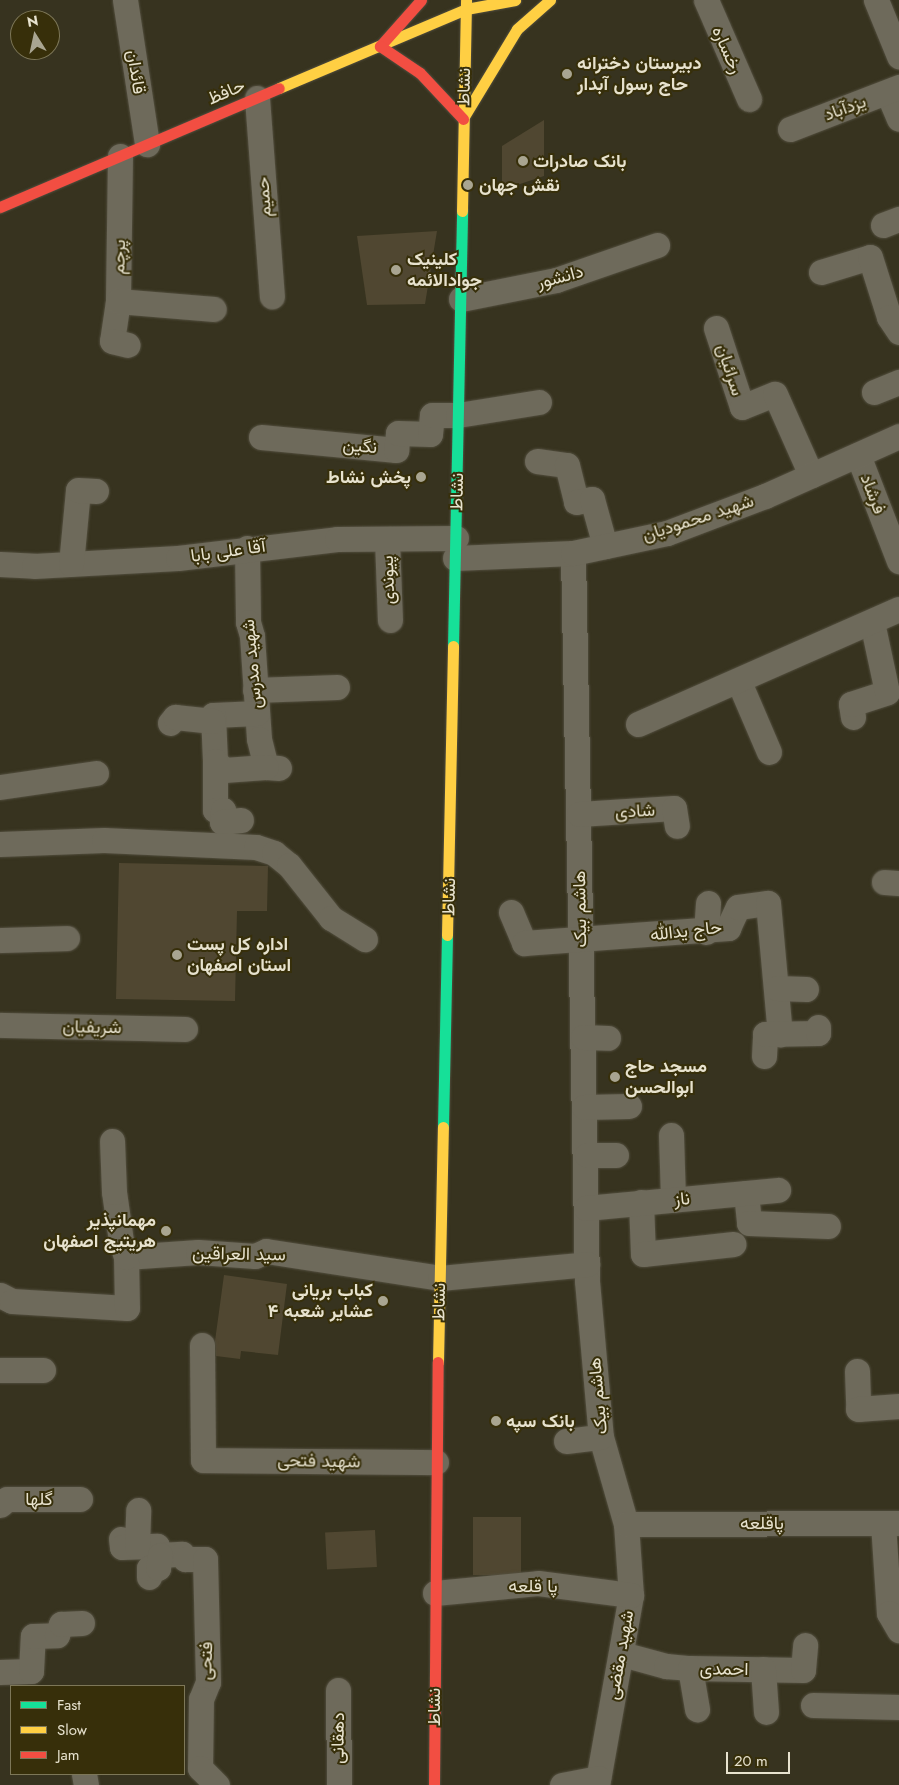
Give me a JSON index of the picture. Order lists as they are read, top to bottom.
{
  "streets": {
    "main road": ["نشاط", "حافظ"],
    "street": [
      "رخساره",
      "قائدان",
      "یزدآباد",
      "حمیم",
      "پرچم",
      "دانشور",
      "سرائیان",
      "نگین",
      "فرشاد",
      "شهید محمودیان",
      "آقا علی بابا",
      "پیوندی",
      "شهید مدرس",
      "شادی",
      "هاشم بیک",
      "حاج یدالله",
      "شریفیان",
      "ناز",
      "سید العراقین",
      "شهید فتحی",
      "گلها",
      "پاقلعه",
      "پا قلعه",
      "شهید مقضی",
      "فتحی",
      "احمدی",
      "دهقانی"
    ]
  },
  "crossings": [
    ["قائدان", "حافظ"],
    ["نشاط", "حافظ"],
    ["نشاط", "دانشور"],
    ["نشاط", "نگین"],
    ["نشاط", "شهید محمودیان"],
    ["نشاط", "آقا علی بابا"],
    ["نشاط", "سید العراقین"],
    ["نشاط", "شهید فتحی"],
    ["نشاط", "پا قلعه"],
    ["حافظ", "حمیم"],
    ["حافظ", "پرچم"],
    ["سرائیان", "شهید محمودیان"],
    ["فرشاد", "شهید محمودیان"],
    ["شهید محمودیان", "آقا علی بابا"],
    ["شهید محمودیان", "هاشم بیک"],
    ["آقا علی بابا", "پیوندی"],
    ["آقا علی بابا", "شهید مدرس"],
    ["شادی", "هاشم بیک"],
    ["هاشم بیک", "حاج یدالله"],
    ["هاشم بیک", "ناز"],
    ["هاشم بیک", "پاقلعه"],
    ["هاشم بیک", "شهید مقضی"],
    ["پاقلعه", "شهید مقضی"],
    ["پا قلعه", "شهید مقضی"],
    ["شهید مقضی", "احمدی"]
  ],
  "places": [
    "دبیرستان دخترانه حاج رسول آبدار",
    "بانک صادرات",
    "نقش جهان",
    "کلینیک جوادالائمه",
    "پخش نشاط",
    "اداره کل پست استان اصفهان",
    "مسجد حاج ابوالحسن",
    "مهمانپذیر هریتیج اصفهان",
    "کباب بریانی عشایر شعبه ۴",
    "بانک سپه"
  ],
  "legend": ["Fast", "Slow", "Jam"],
  "scale_bar": "20 m",
  "north": "top"
}
